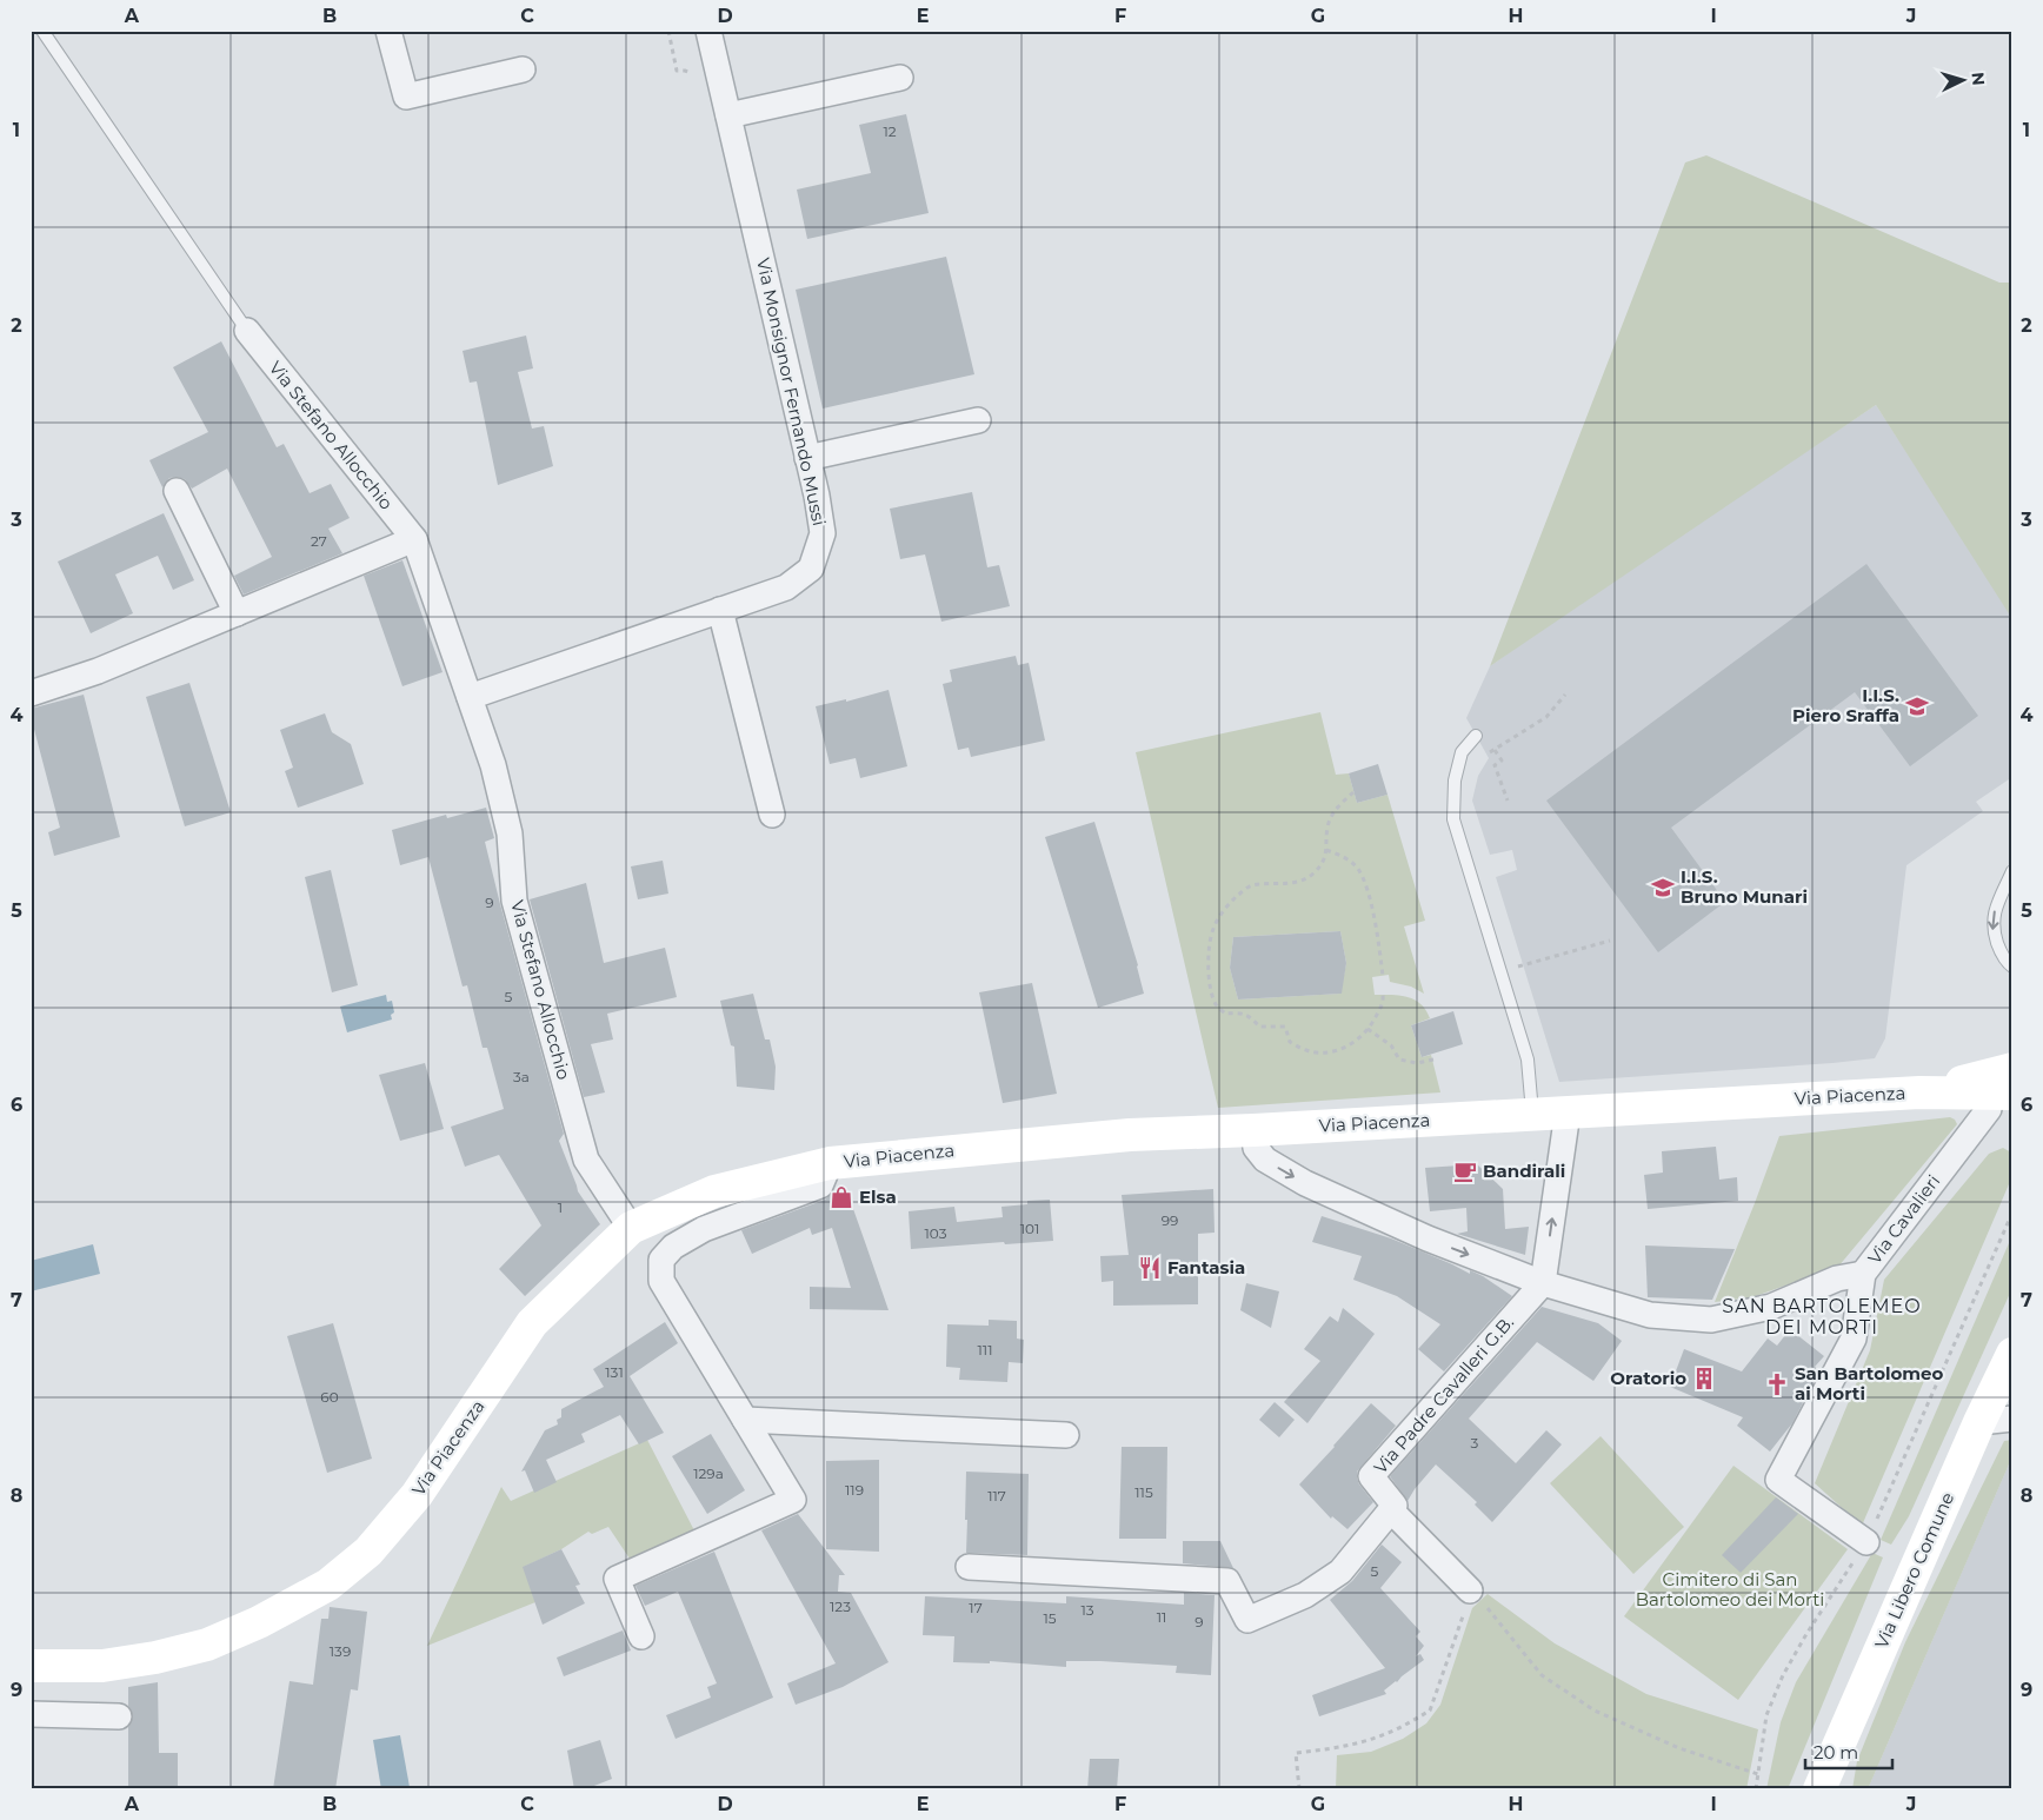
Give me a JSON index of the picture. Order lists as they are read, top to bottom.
{
  "streets": {
    "main road": ["Via Piacenza", "Via Libero Comune"],
    "street": [
      "Via Monsignor Fernando Mussi",
      "Via Stefano Allocchio",
      "Via Cavalieri",
      "Via Padre Cavalleri G.B."
    ]
  },
  "crossings": [
    ["Via Monsignor Fernando Mussi", "Via Stefano Allocchio"],
    ["Via Stefano Allocchio", "Via Piacenza"],
    ["Via Piacenza", "Via Cavalieri"]
  ],
  "districts": ["SAN BARTOLEMEO DEI MORTI"],
  "parks": ["Cimitero di San Bartolomeo dei Morti"],
  "places": {
    "school or university": ["I.I.S. Piero Sraffa", "I.I.S. Bruno Munari"],
    "cafe": ["Bandirali"],
    "shop": ["Elsa"],
    "restaurant": ["Fantasia"],
    "building": ["Oratorio"],
    "church": ["San Bartolomeo ai Morti"]
  },
  "house_numbers": [
    "12",
    "27",
    "9",
    "5",
    "3a",
    "1",
    "99",
    "101",
    "103",
    "111",
    "131",
    "60",
    "3",
    "129a",
    "119",
    "115",
    "117",
    "5",
    "123",
    "17",
    "13",
    "11",
    "15",
    "9",
    "139"
  ],
  "scale_bar": "20 m",
  "north": "right",
  "grid": {
    "columns": [
      "A",
      "B",
      "C",
      "D",
      "E",
      "F",
      "G",
      "H",
      "I",
      "J"
    ],
    "rows": [
      "1",
      "2",
      "3",
      "4",
      "5",
      "6",
      "7",
      "8",
      "9"
    ]
  }
}
